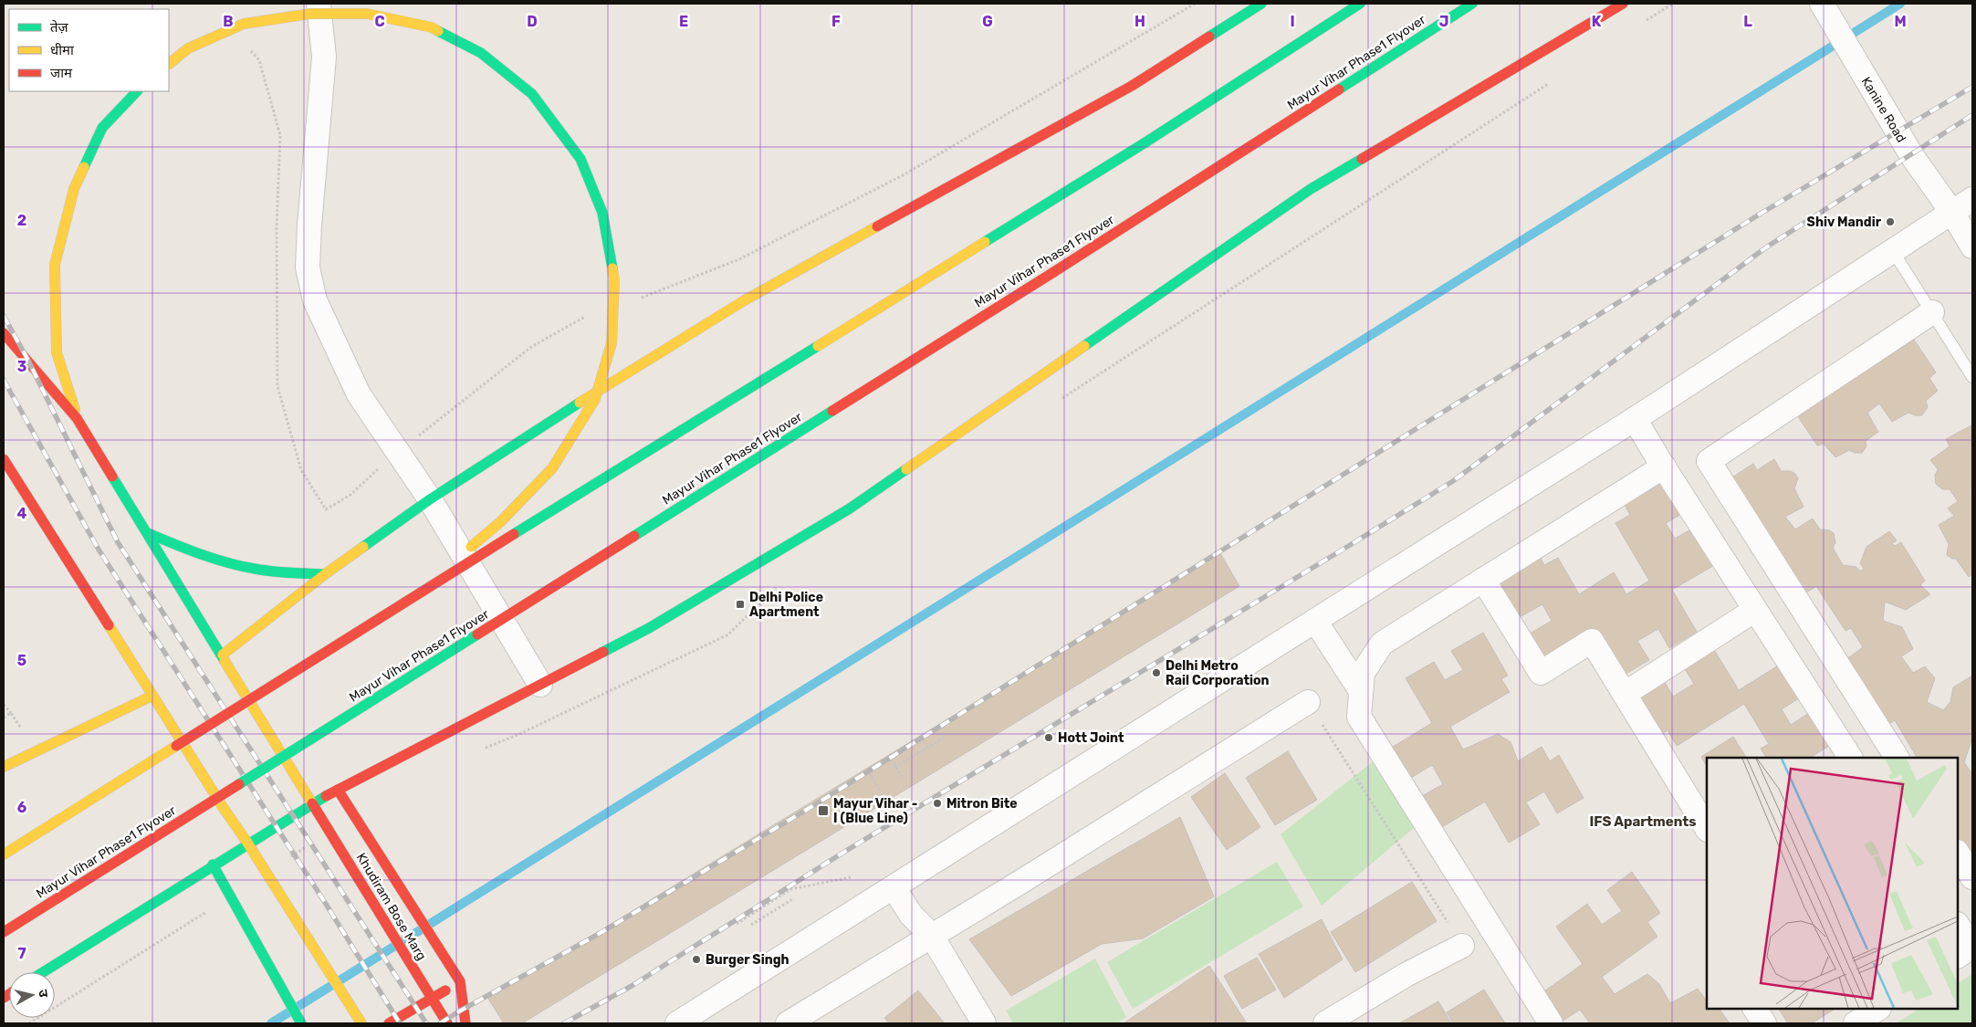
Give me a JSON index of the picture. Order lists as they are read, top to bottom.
{
  "streets": {
    "main road": ["Mayur Vihar Phase1 Flyover", "Khudiram Bose Marg"],
    "street": ["Kanine Road"]
  },
  "districts": ["IFS Apartments"],
  "places": {
    "other": [
      "Shiv Mandir",
      "Delhi Metro Rail Corporation",
      "Hott Joint",
      "Mitron Bite",
      "Burger Singh"
    ],
    "transit": ["Delhi Police Apartment", "Mayur Vihar - I (Blue Line)"]
  },
  "legend": ["तेज़", "धीमा", "जाम"],
  "north": "right",
  "grid": {
    "columns": [
      "B",
      "C",
      "D",
      "E",
      "F",
      "G",
      "H",
      "I",
      "J",
      "K",
      "L",
      "M"
    ],
    "rows": [
      "2",
      "3",
      "4",
      "5",
      "6",
      "7"
    ]
  }
}
